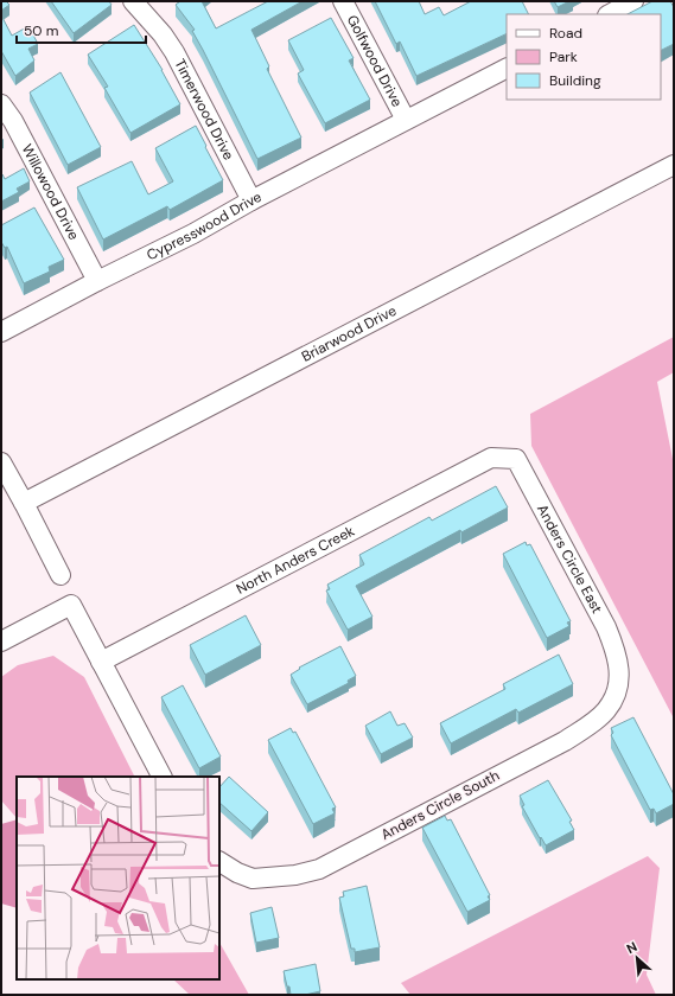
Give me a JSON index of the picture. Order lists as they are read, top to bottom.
{
  "streets": {
    "street": [
      "Golfwood Drive",
      "Timerwood Drive",
      "Willowood Drive",
      "Cypresswood Drive",
      "Briarwood Drive",
      "Anders Circle East",
      "North Anders Creek",
      "Anders Circle South"
    ]
  },
  "crossings": [
    ["Golfwood Drive", "Cypresswood Drive"],
    ["Timerwood Drive", "Cypresswood Drive"],
    ["Willowood Drive", "Cypresswood Drive"],
    ["Anders Circle East", "North Anders Creek"],
    ["Anders Circle East", "Anders Circle South"]
  ],
  "legend": ["Road", "Park", "Building"],
  "scale_bar": "50 m",
  "north": "top left"
}
